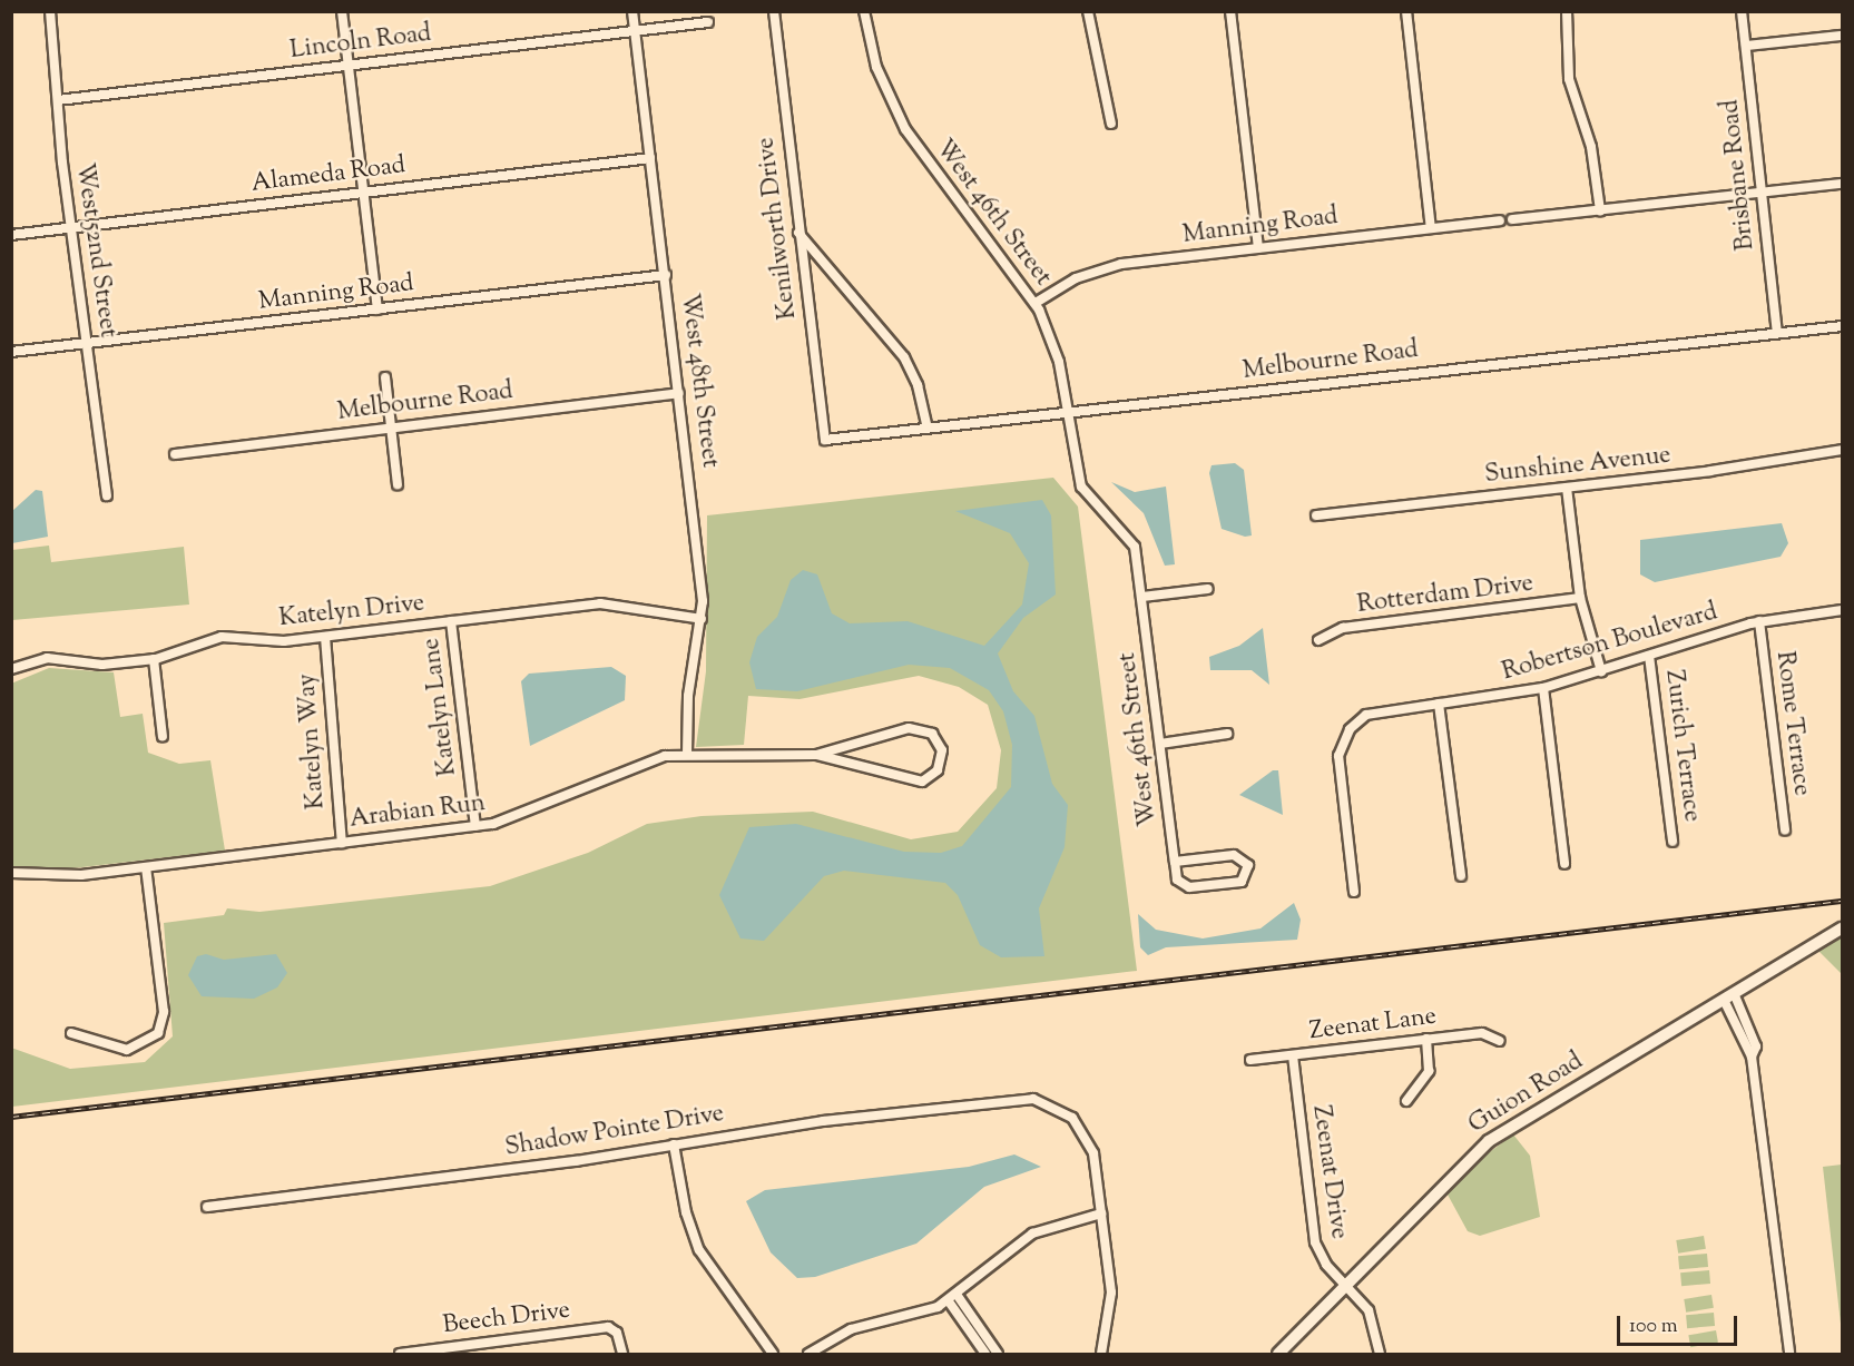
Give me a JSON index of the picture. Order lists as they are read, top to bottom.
{
  "streets": {
    "street": [
      "Lincoln Road",
      "Brisbane Road",
      "Alameda Road",
      "West 46th Street",
      "Manning Road",
      "Kenilworth Drive",
      "West 52nd Street",
      "Melbourne Road",
      "West 48th Street",
      "Sunshine Avenue",
      "Rotterdam Drive",
      "Katelyn Drive",
      "Robertson Boulevard",
      "Katelyn Lane",
      "Rome Terrace",
      "Katelyn Way",
      "Zurich Terrace",
      "Arabian Run",
      "Zeenat Lane",
      "Guion Road",
      "Shadow Pointe Drive",
      "Zeenat Drive",
      "Beech Drive"
    ]
  },
  "crossings": [
    ["Lincoln Road", "West 52nd Street"],
    ["Lincoln Road", "West 48th Street"],
    ["Brisbane Road", "Melbourne Road"],
    ["Alameda Road", "West 52nd Street"],
    ["Alameda Road", "West 48th Street"],
    ["West 46th Street", "Manning Road"],
    ["West 46th Street", "Melbourne Road"],
    ["Manning Road", "West 52nd Street"],
    ["Manning Road", "West 48th Street"],
    ["Kenilworth Drive", "Melbourne Road"],
    ["Melbourne Road", "West 48th Street"],
    ["West 48th Street", "Katelyn Drive"],
    ["West 48th Street", "Arabian Run"],
    ["Katelyn Drive", "Katelyn Lane"],
    ["Katelyn Drive", "Katelyn Way"],
    ["Robertson Boulevard", "Rome Terrace"],
    ["Robertson Boulevard", "Zurich Terrace"],
    ["Katelyn Lane", "Arabian Run"],
    ["Katelyn Way", "Arabian Run"],
    ["Zeenat Lane", "Zeenat Drive"],
    ["Guion Road", "Zeenat Drive"]
  ],
  "scale_bar": "100 m"
}
